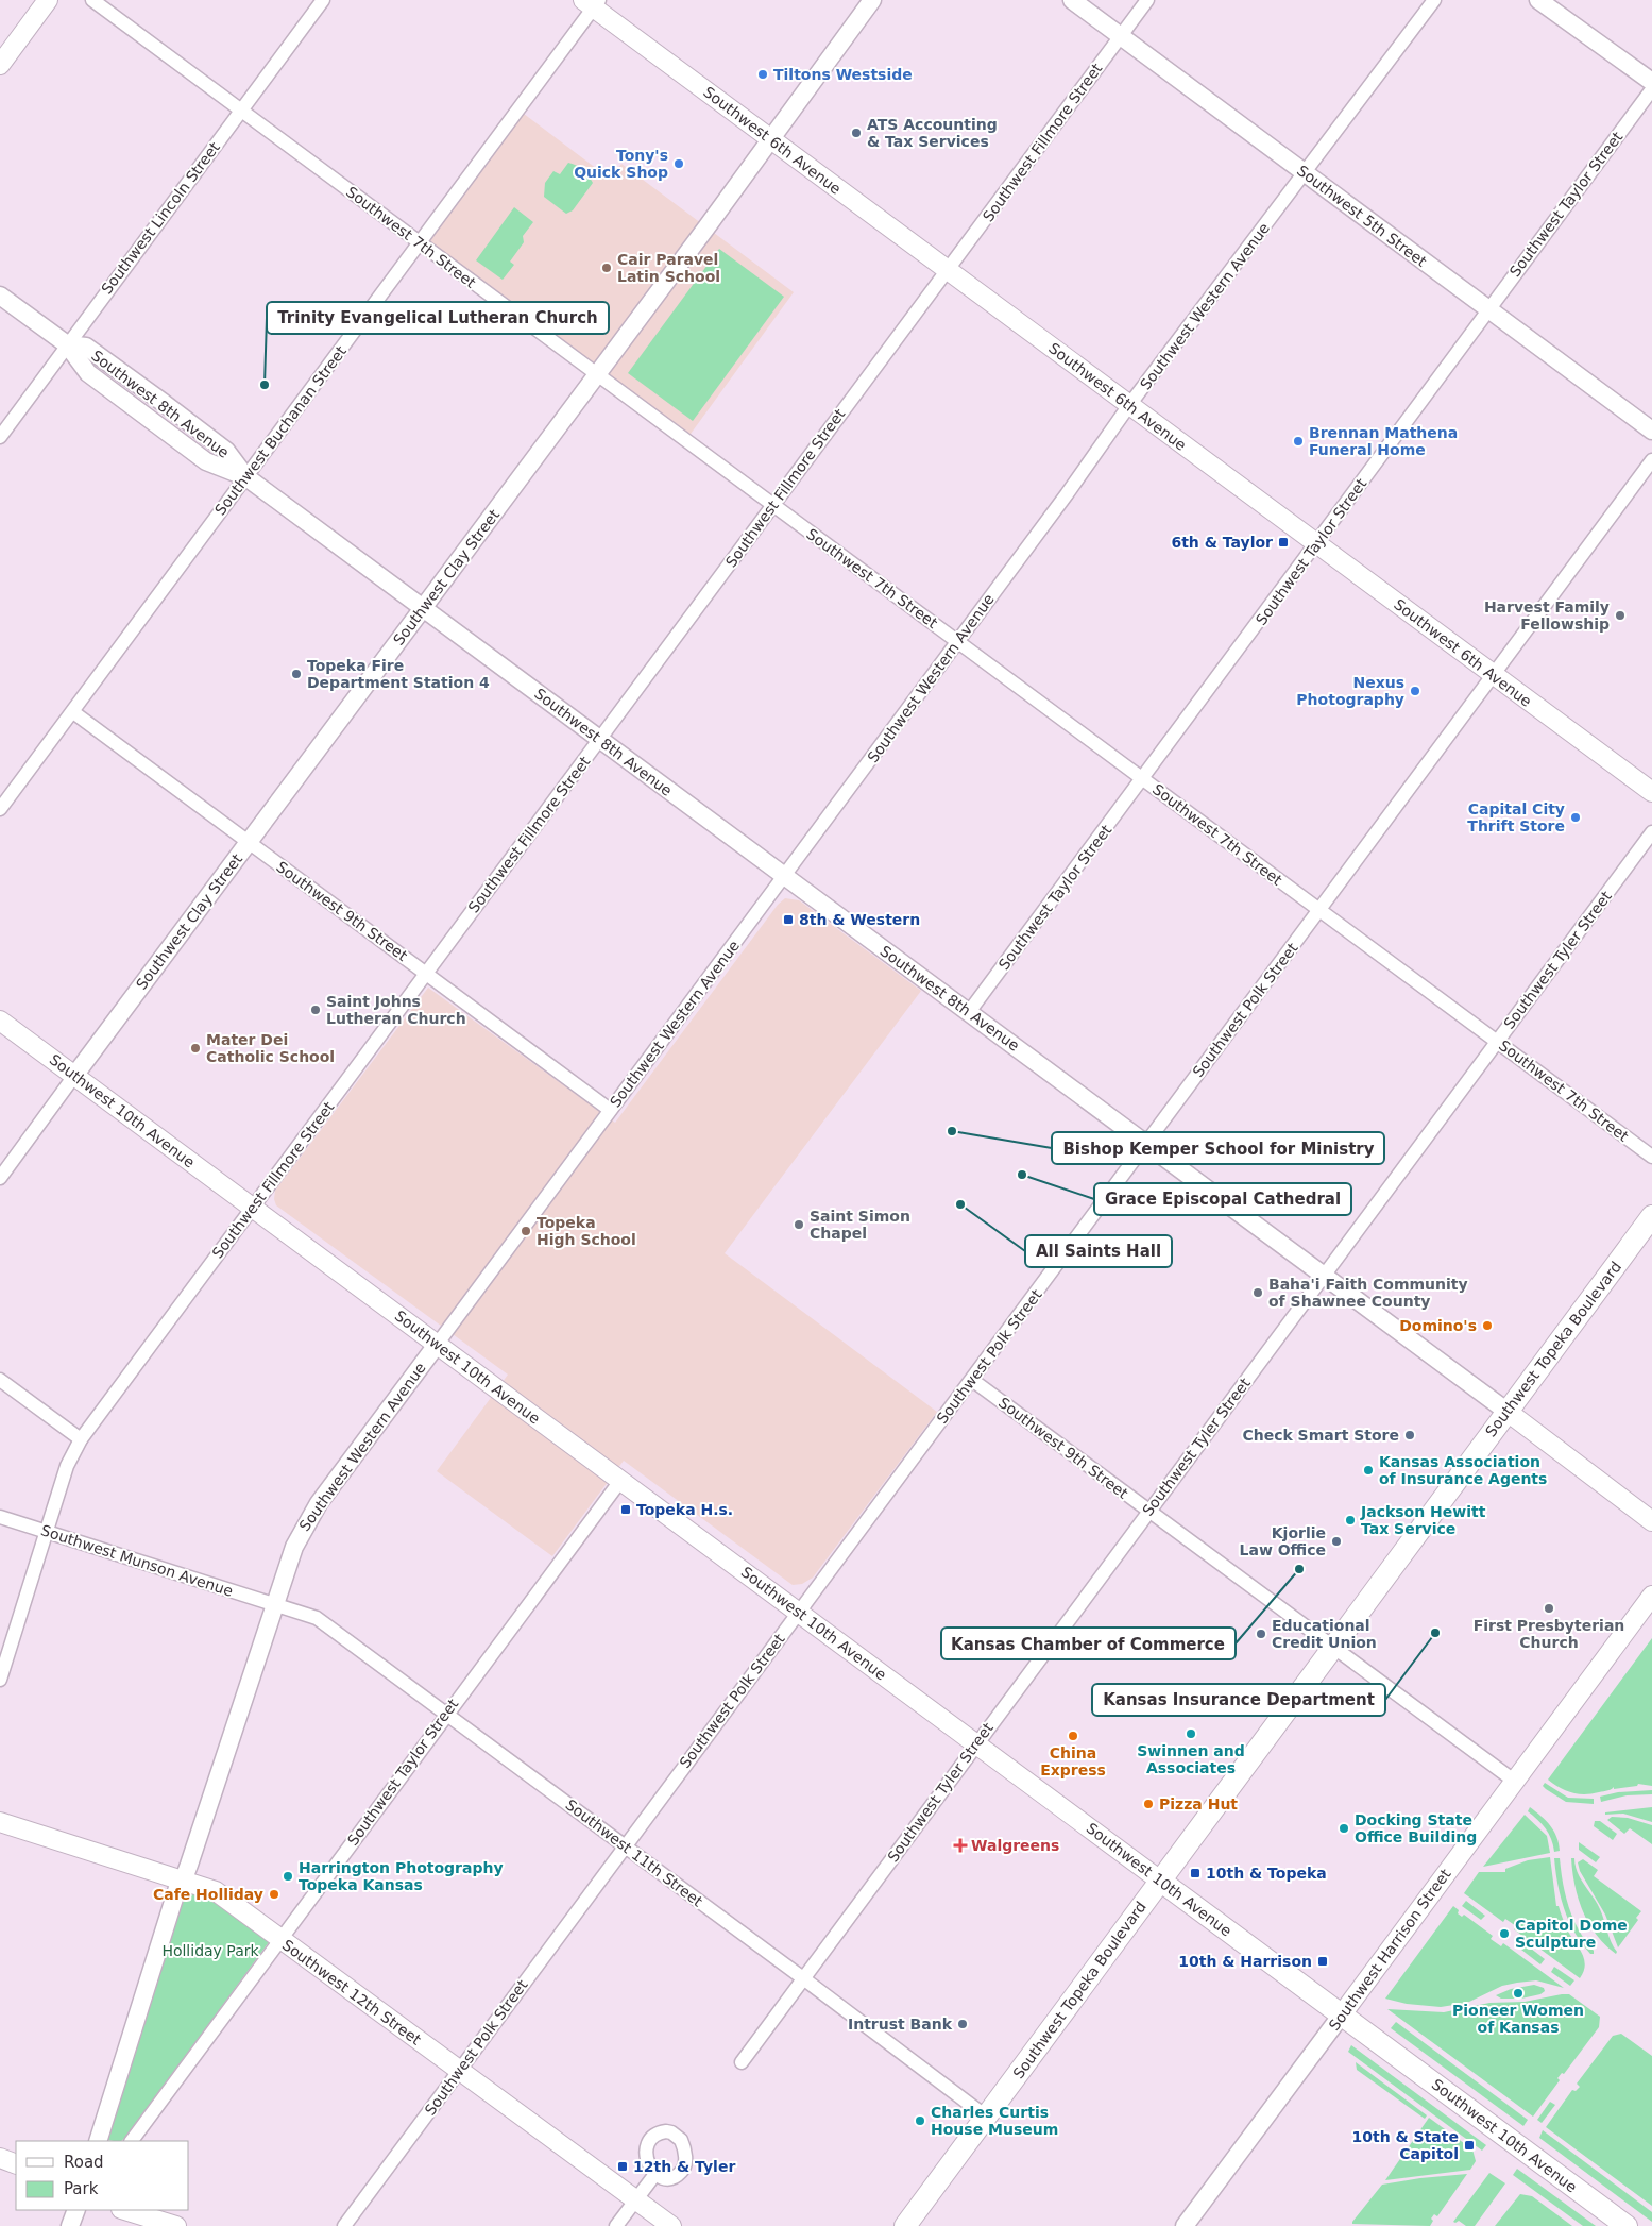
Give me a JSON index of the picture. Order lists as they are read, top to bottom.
{
  "streets": {
    "main road": [
      "Southwest 6th Avenue",
      "Southwest 8th Avenue",
      "Southwest 10th Avenue",
      "Southwest Topeka Boulevard",
      "Southwest Harrison Street",
      "Southwest 12th Street"
    ],
    "street": [
      "Southwest Fillmore Street",
      "Southwest Taylor Street",
      "Southwest 5th Street",
      "Southwest Lincoln Street",
      "Southwest 7th Street",
      "Southwest Western Avenue",
      "Southwest Buchanan Street",
      "Southwest Clay Street",
      "Southwest 9th Street",
      "Southwest Tyler Street",
      "Southwest Polk Street",
      "Southwest Munson Avenue",
      "Southwest 11th Street"
    ]
  },
  "crossings": [
    ["Southwest 6th Avenue", "Southwest Fillmore Street"],
    ["Southwest 6th Avenue", "Southwest Taylor Street"],
    ["Southwest 6th Avenue", "Southwest Western Avenue"],
    ["Southwest 6th Avenue", "Southwest Buchanan Street"],
    ["Southwest 6th Avenue", "Southwest Clay Street"],
    ["Southwest 6th Avenue", "Southwest Polk Street"],
    ["Southwest Fillmore Street", "Southwest 5th Street"],
    ["Southwest Fillmore Street", "Southwest 7th Street"],
    ["Southwest Fillmore Street", "Southwest 8th Avenue"],
    ["Southwest Fillmore Street", "Southwest 9th Street"],
    ["Southwest Fillmore Street", "Southwest 10th Avenue"],
    ["Southwest Fillmore Street", "Southwest Munson Avenue"],
    ["Southwest Taylor Street", "Southwest 5th Street"],
    ["Southwest Taylor Street", "Southwest 7th Street"],
    ["Southwest Taylor Street", "Southwest 8th Avenue"],
    ["Southwest Taylor Street", "Southwest 10th Avenue"],
    ["Southwest Taylor Street", "Southwest 11th Street"],
    ["Southwest Taylor Street", "Southwest 12th Street"],
    ["Southwest 5th Street", "Southwest Western Avenue"],
    ["Southwest Lincoln Street", "Southwest 7th Street"],
    ["Southwest Lincoln Street", "Southwest 8th Avenue"],
    ["Southwest 7th Street", "Southwest Western Avenue"],
    ["Southwest 7th Street", "Southwest Buchanan Street"],
    ["Southwest 7th Street", "Southwest Clay Street"],
    ["Southwest 7th Street", "Southwest Tyler Street"],
    ["Southwest 7th Street", "Southwest Polk Street"],
    ["Southwest Western Avenue", "Southwest 8th Avenue"],
    ["Southwest Western Avenue", "Southwest 9th Street"],
    ["Southwest Western Avenue", "Southwest 10th Avenue"],
    ["Southwest Western Avenue", "Southwest Munson Avenue"],
    ["Southwest Western Avenue", "Southwest 11th Street"],
    ["Southwest Western Avenue", "Southwest 12th Street"],
    ["Southwest 8th Avenue", "Southwest Buchanan Street"],
    ["Southwest 8th Avenue", "Southwest Clay Street"],
    ["Southwest 8th Avenue", "Southwest Tyler Street"],
    ["Southwest 8th Avenue", "Southwest Polk Street"],
    ["Southwest 8th Avenue", "Southwest Topeka Boulevard"],
    ["Southwest Buchanan Street", "Southwest 9th Street"],
    ["Southwest Clay Street", "Southwest 9th Street"],
    ["Southwest Clay Street", "Southwest 10th Avenue"],
    ["Southwest 9th Street", "Southwest Tyler Street"],
    ["Southwest 9th Street", "Southwest Polk Street"],
    ["Southwest 9th Street", "Southwest Topeka Boulevard"],
    ["Southwest 9th Street", "Southwest Harrison Street"],
    ["Southwest Tyler Street", "Southwest 10th Avenue"],
    ["Southwest Tyler Street", "Southwest 11th Street"],
    ["Southwest Polk Street", "Southwest 10th Avenue"],
    ["Southwest Polk Street", "Southwest 11th Street"],
    ["Southwest Polk Street", "Southwest 12th Street"],
    ["Southwest 10th Avenue", "Southwest Topeka Boulevard"],
    ["Southwest 10th Avenue", "Southwest Harrison Street"],
    ["Southwest Topeka Boulevard", "Southwest 11th Street"],
    ["Southwest Munson Avenue", "Southwest 11th Street"]
  ],
  "parks": ["Holliday Park"],
  "places": {
    "other": [
      "Tiltons Westside",
      "ATS Accounting & Tax Services",
      "Tony's Quick Shop",
      "Cair Paravel Latin School",
      "Trinity Evangelical Lutheran Church",
      "Brennan Mathena Funeral Home",
      "Harvest Family Fellowship",
      "Topeka Fire Department Station 4",
      "Nexus Photography",
      "Capital City Thrift Store",
      "Saint Johns Lutheran Church",
      "Mater Dei Catholic School",
      "Bishop Kemper School for Ministry",
      "Grace Episcopal Cathedral",
      "All Saints Hall",
      "Saint Simon Chapel",
      "Topeka High School",
      "Baha'i Faith Community of Shawnee County",
      "Domino's",
      "Check Smart Store",
      "Kansas Association of Insurance Agents",
      "Jackson Hewitt Tax Service",
      "Kjorlie Law Office",
      "Kansas Chamber of Commerce",
      "First Presbyterian Church",
      "Kansas Insurance Department",
      "Educational Credit Union",
      "Swinnen and Associates",
      "China Express",
      "Pizza Hut",
      "Docking State Office Building",
      "Harrington Photography Topeka Kansas",
      "Cafe Holliday",
      "Capitol Dome Sculpture",
      "Pioneer Women of Kansas",
      "Intrust Bank",
      "Charles Curtis House Museum"
    ],
    "transit": [
      "6th & Taylor",
      "8th & Western",
      "Topeka H.s.",
      "10th & Topeka",
      "10th & Harrison",
      "10th & State Capitol",
      "12th & Tyler"
    ],
    "health": ["Walgreens"]
  },
  "legend": ["Road", "Park"]
}
